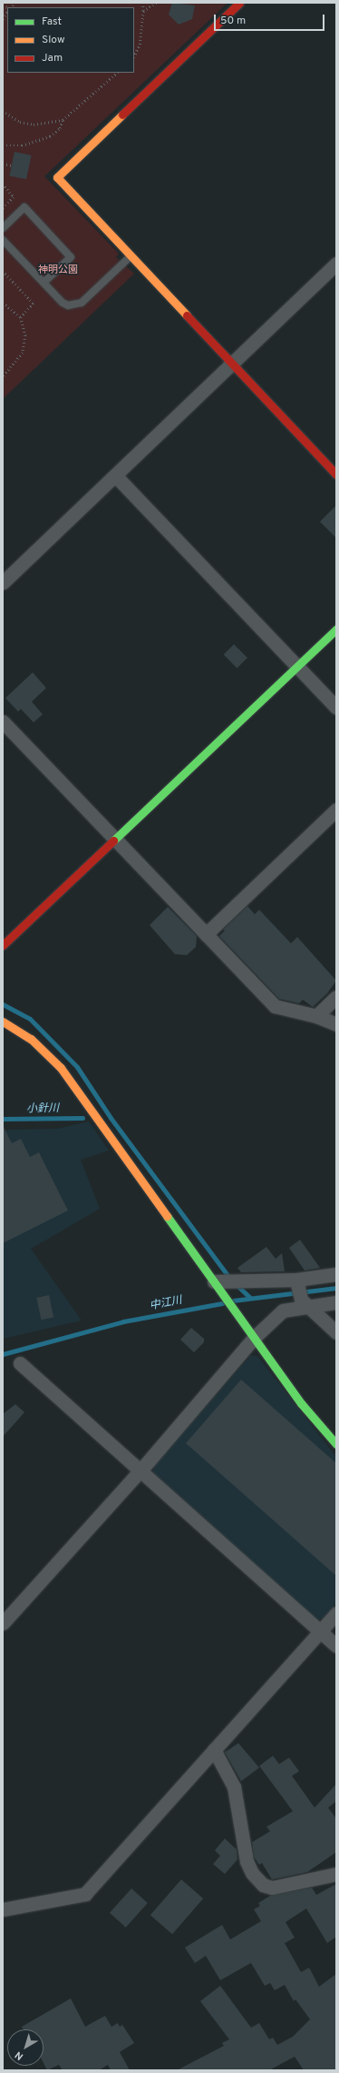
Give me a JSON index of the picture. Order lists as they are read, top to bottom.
{
  "water": ["小針川", "中江川"],
  "parks": ["神明公園"],
  "legend": ["Fast", "Slow", "Jam"],
  "scale_bar": "50 m",
  "north": "bottom left"
}
